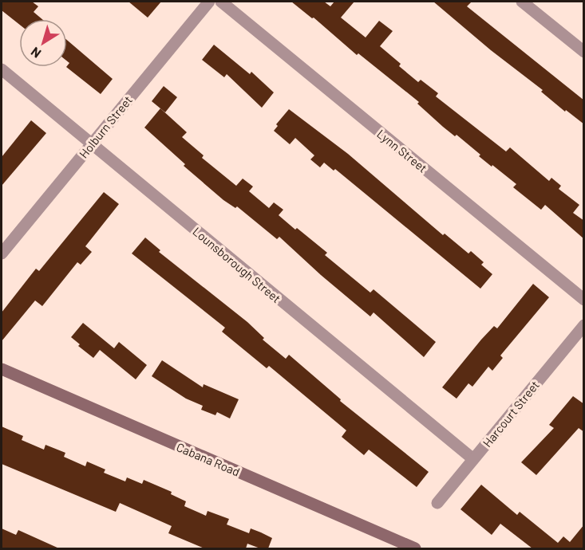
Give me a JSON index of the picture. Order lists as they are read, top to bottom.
{
  "streets": {
    "main road": ["Cabana Road"],
    "street": [
      "Holburn Street",
      "Lynn Street",
      "Lounsborough Street",
      "Harcourt Street"
    ]
  },
  "crossings": [
    ["Holburn Street", "Lounsborough Street"],
    ["Lounsborough Street", "Harcourt Street"]
  ],
  "north": "bottom left"
}
